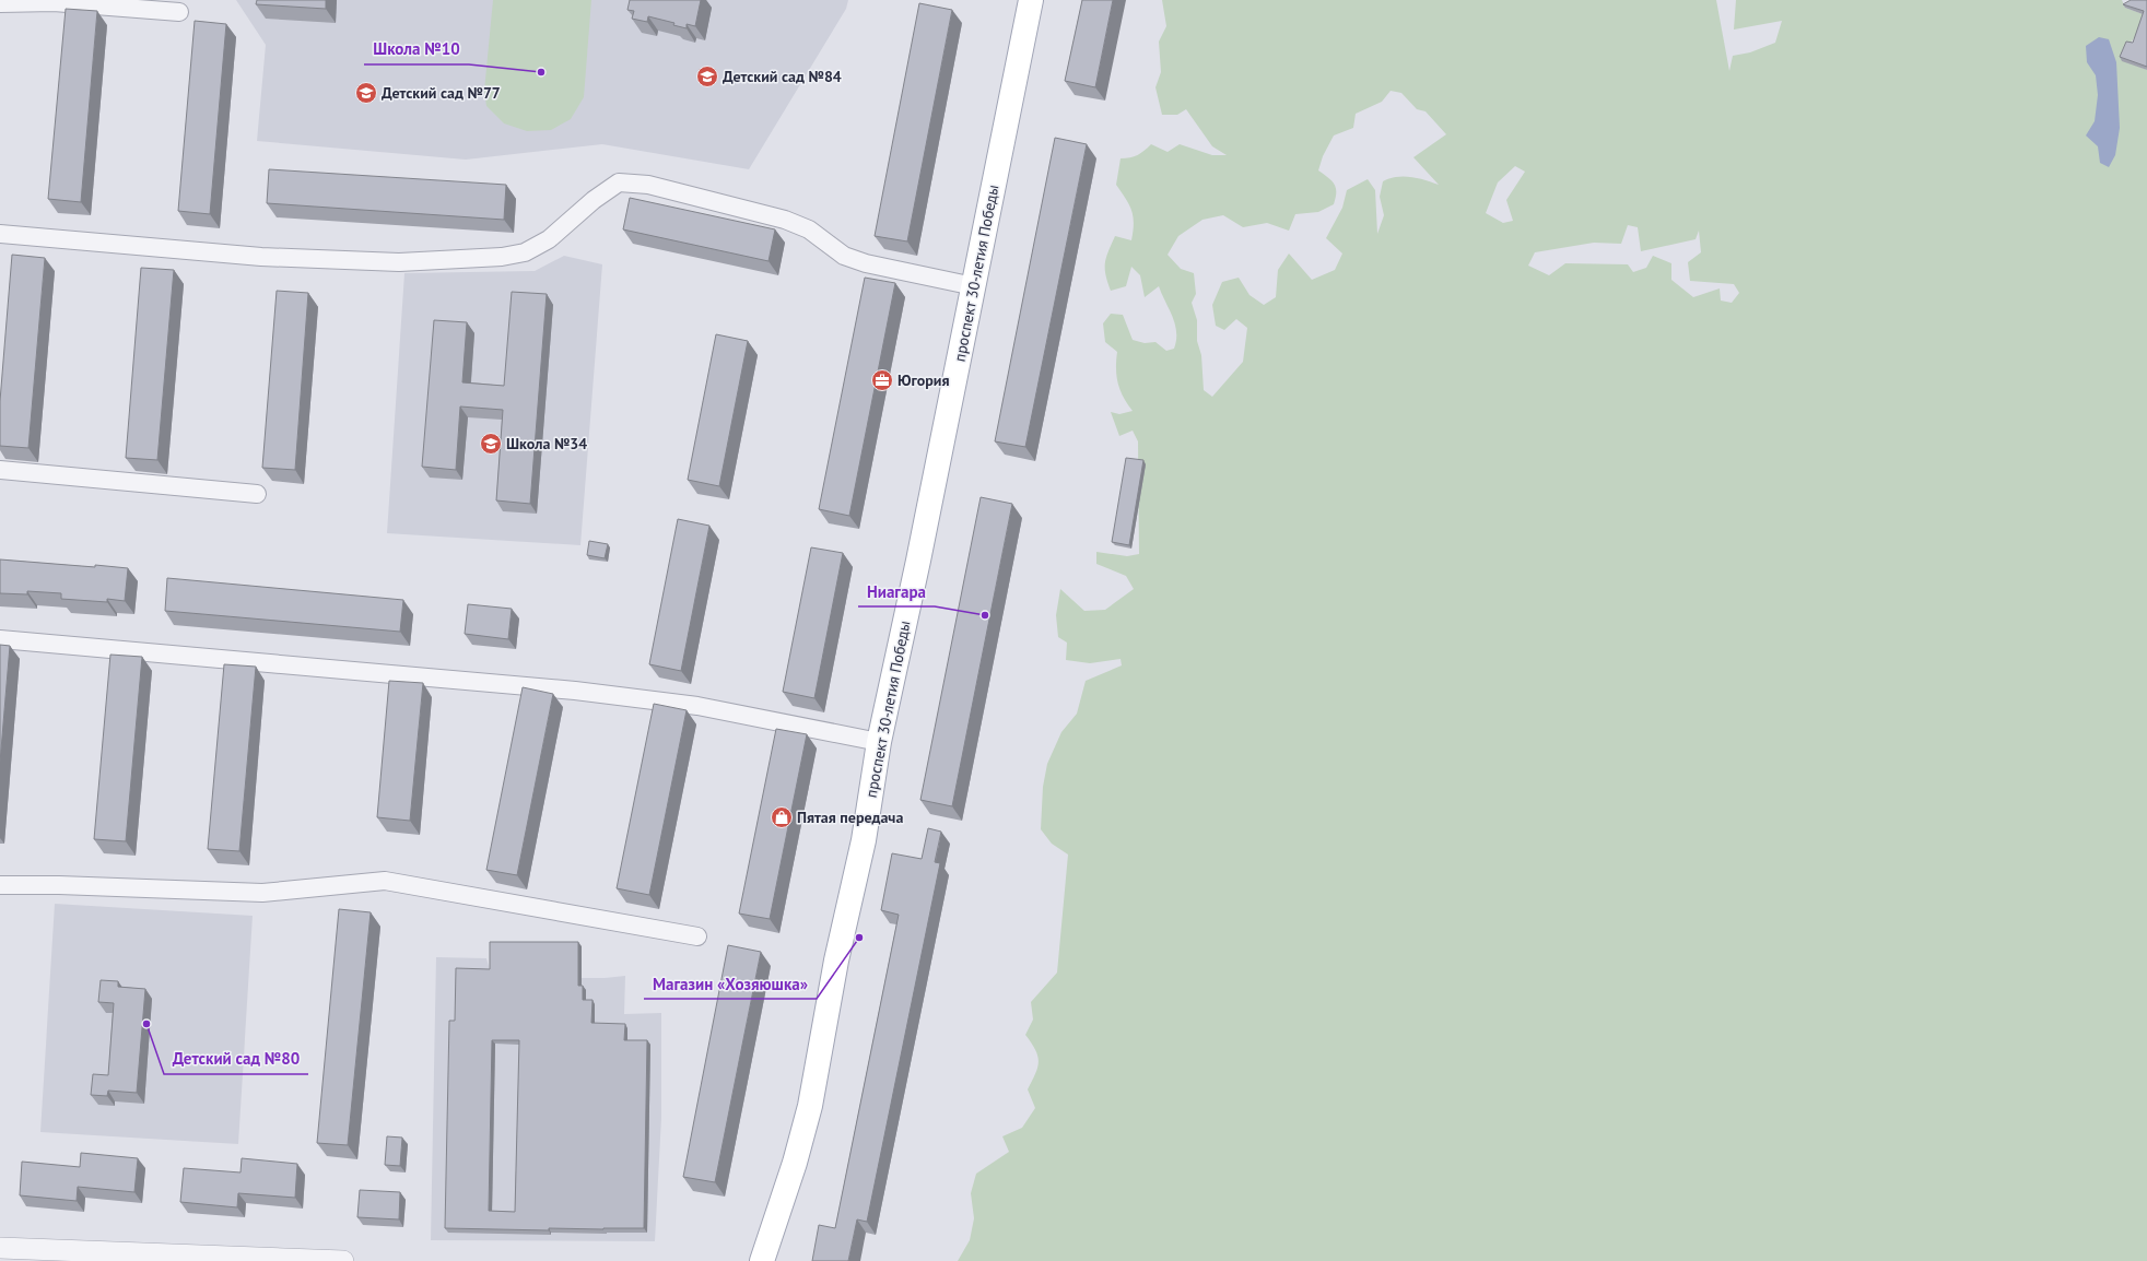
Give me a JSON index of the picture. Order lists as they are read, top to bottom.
{
  "streets": {
    "main road": ["проспект 30-летия Победы"]
  },
  "places": {
    "other": [
      "Школа №10",
      "Ниагара",
      "Магазин «Хозяюшка»",
      "Детский сад №80"
    ],
    "school or university": ["Детский сад №84", "Детский сад №77", "Школа №34"],
    "office": ["Югория"],
    "shop": ["Пятая передача"]
  }
}
